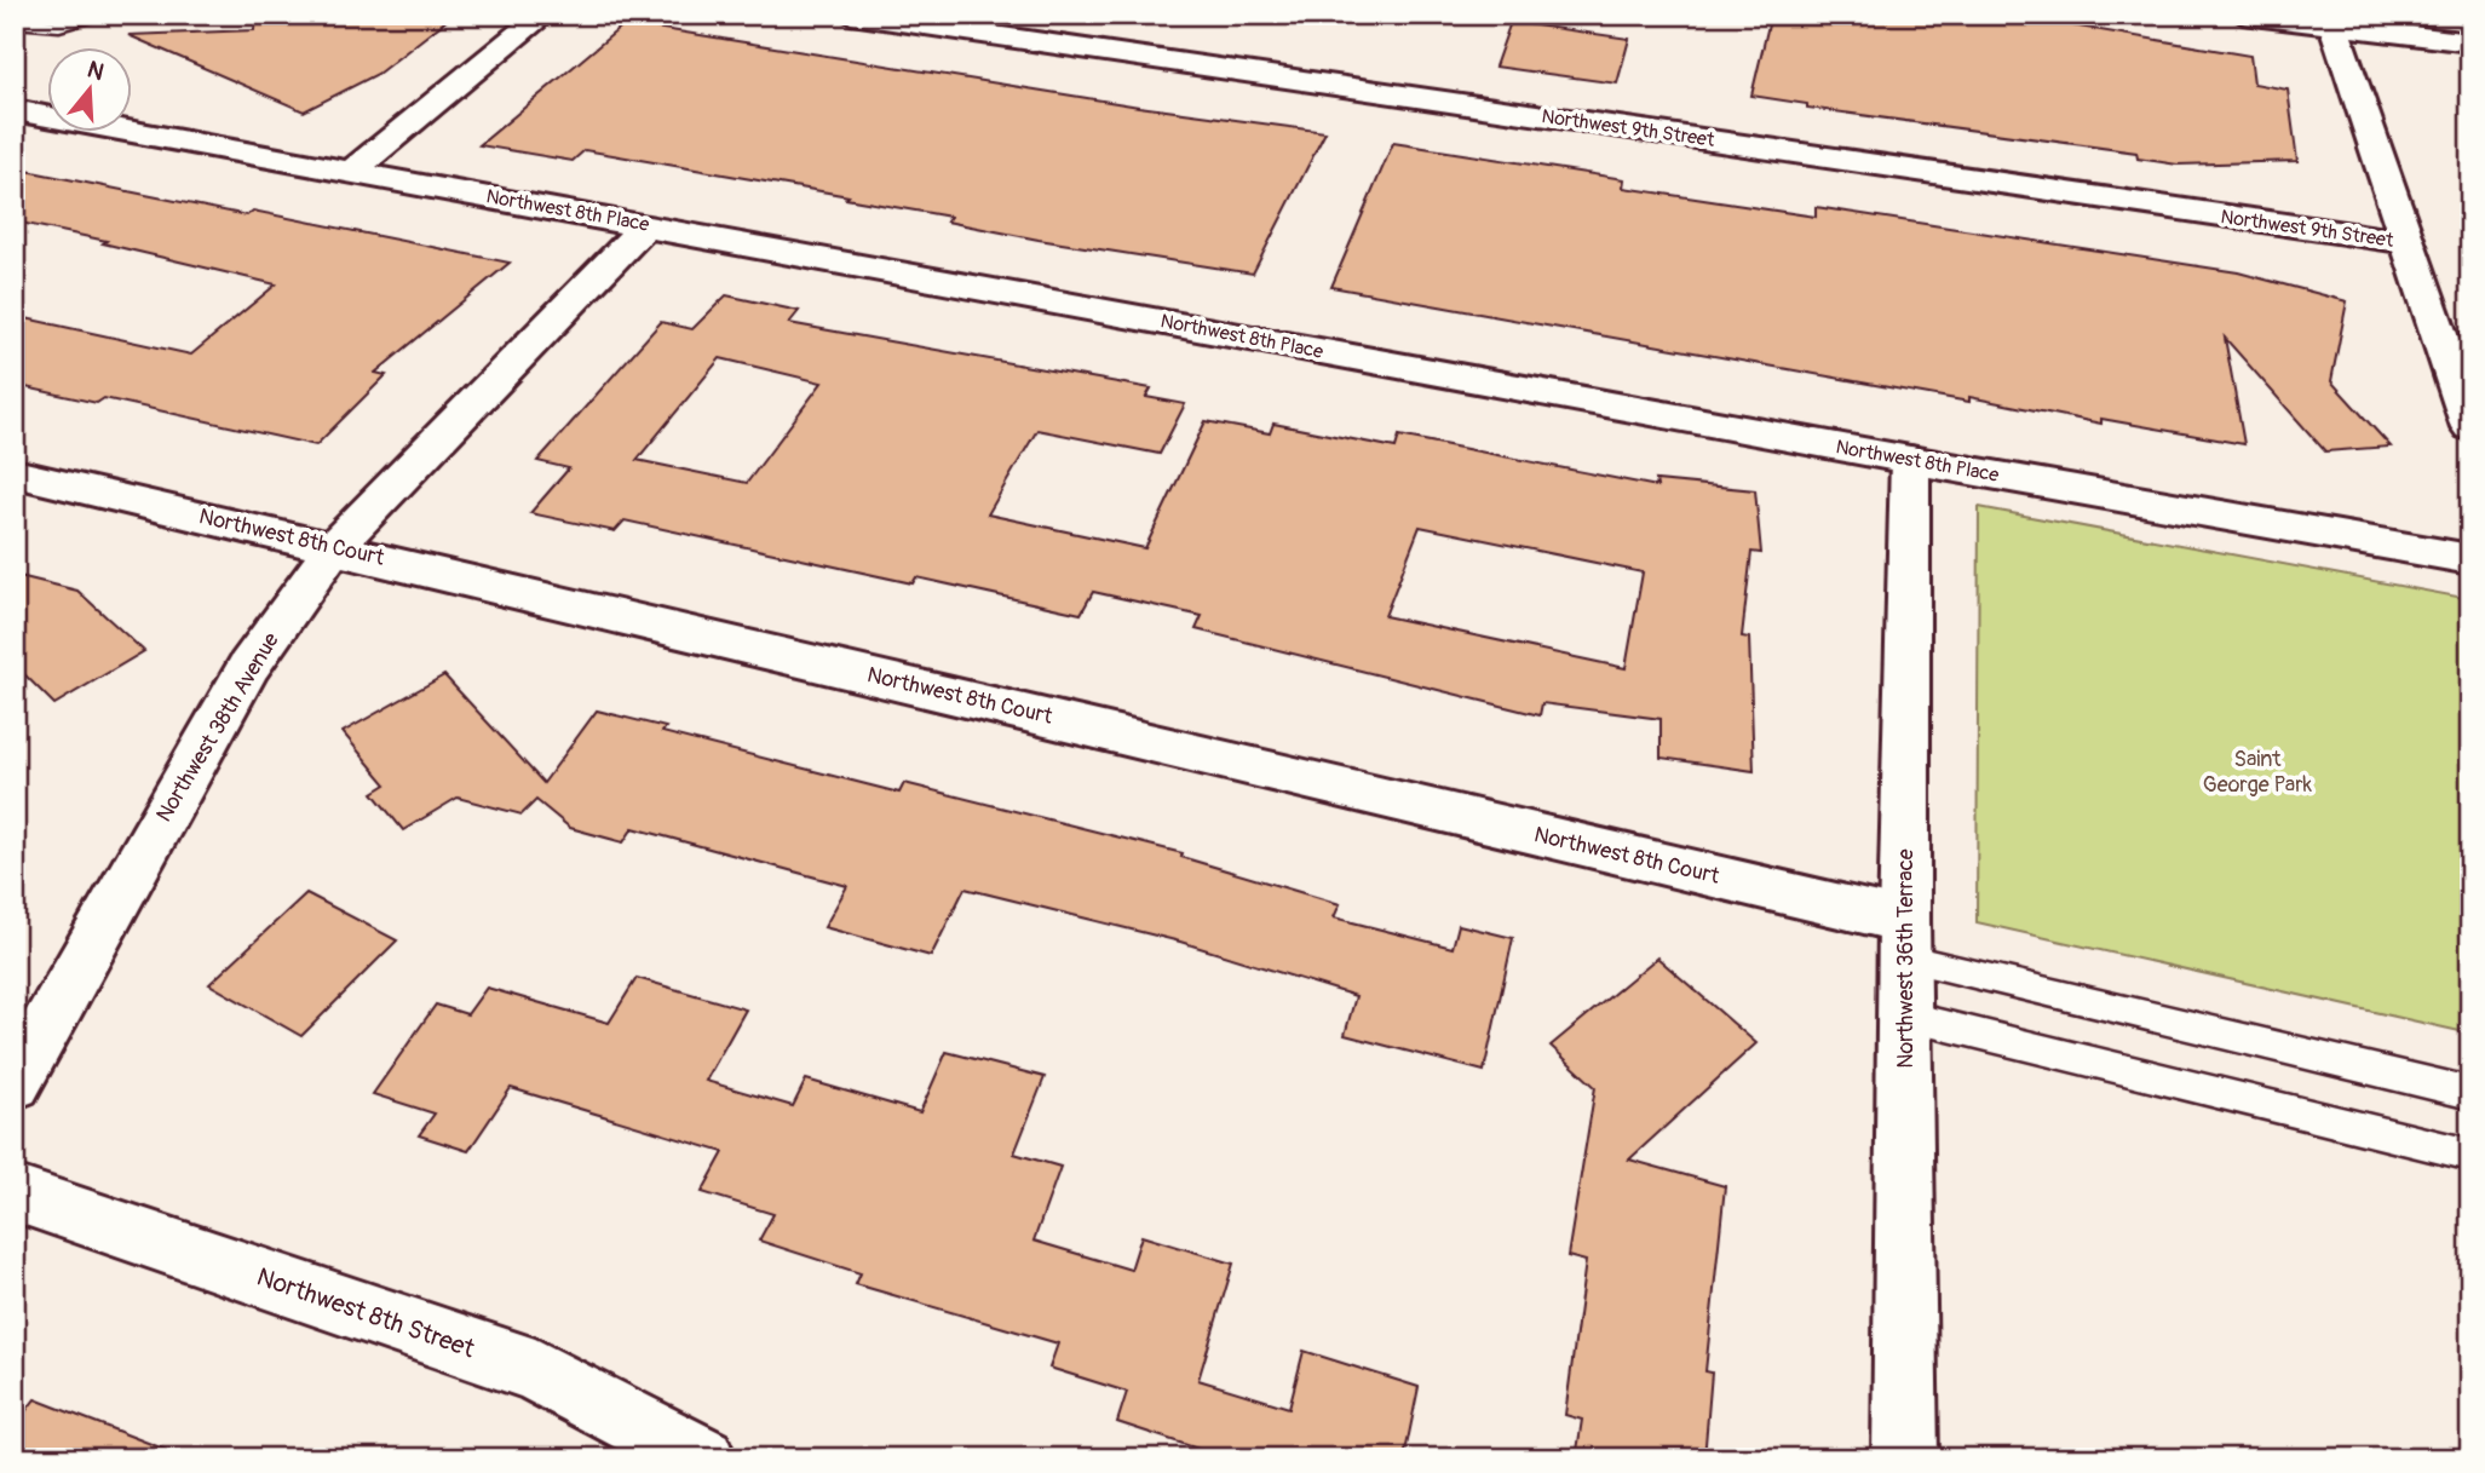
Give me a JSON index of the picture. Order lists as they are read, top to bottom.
{
  "streets": {
    "street": [
      "Northwest 9th Street",
      "Northwest 8th Place",
      "Northwest 8th Court",
      "Northwest 38th Avenue",
      "Northwest 36th Terrace",
      "Northwest 8th Street"
    ]
  },
  "crossings": [
    ["Northwest 8th Place", "Northwest 38th Avenue"],
    ["Northwest 8th Place", "Northwest 36th Terrace"],
    ["Northwest 8th Court", "Northwest 38th Avenue"],
    ["Northwest 8th Court", "Northwest 36th Terrace"]
  ],
  "parks": ["Saint George Park"],
  "north": "top"
}
